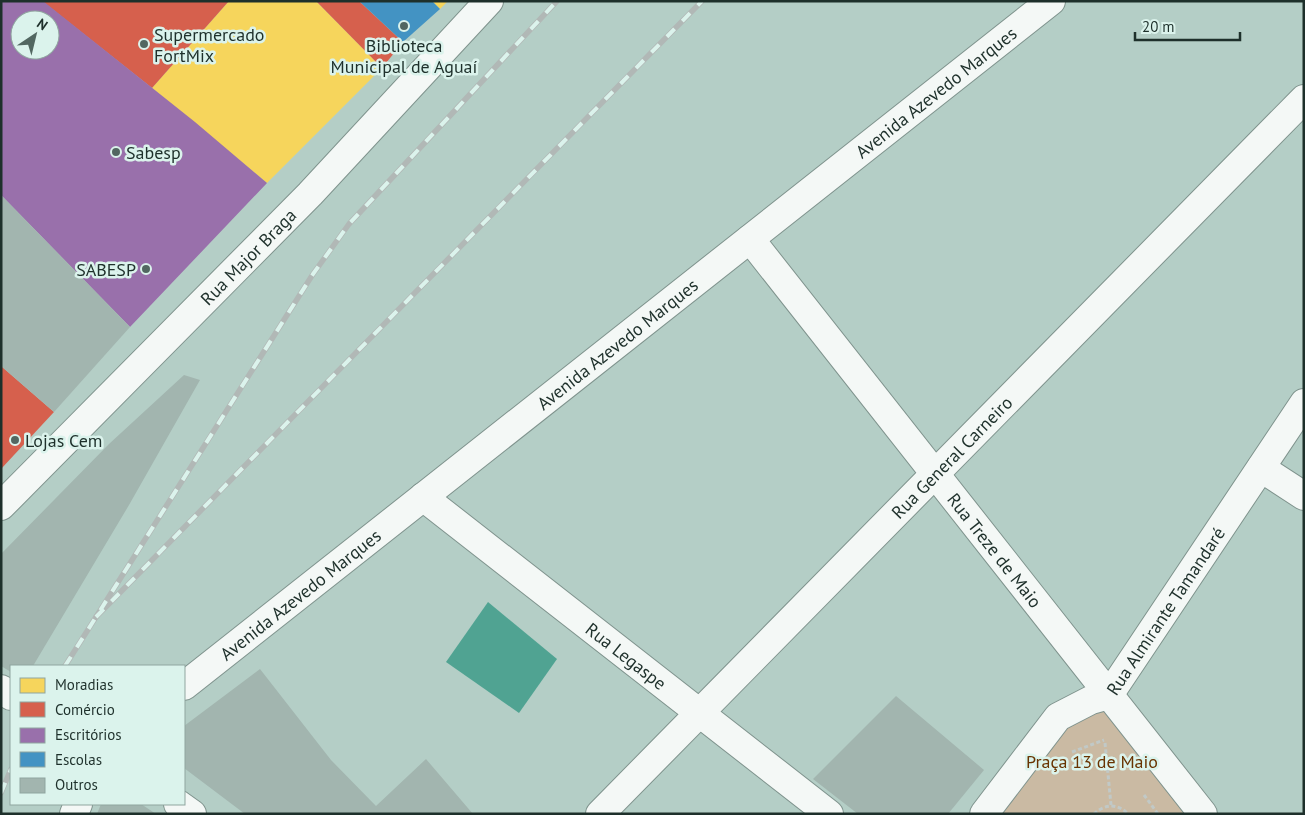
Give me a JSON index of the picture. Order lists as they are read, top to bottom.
{
  "streets": {
    "street": [
      "Avenida Azevedo Marques",
      "Rua Major Braga",
      "Rua General Carneiro",
      "Rua Treze de Maio",
      "Rua Almirante Tamandaré",
      "Rua Legaspe"
    ]
  },
  "crossings": [
    ["Avenida Azevedo Marques", "Rua Treze de Maio"],
    ["Avenida Azevedo Marques", "Rua Legaspe"],
    ["Rua General Carneiro", "Rua Treze de Maio"],
    ["Rua General Carneiro", "Rua Legaspe"],
    ["Rua Treze de Maio", "Rua Almirante Tamandaré"]
  ],
  "parks": ["Praça 13 de Maio"],
  "places": [
    "Biblioteca Municipal de Aguaí",
    "Supermercado FortMix",
    "Sabesp",
    "SABESP",
    "Lojas Cem"
  ],
  "legend": [
    "Moradias",
    "Comércio",
    "Escritórios",
    "Escolas",
    "Outros"
  ],
  "scale_bar": "20 m",
  "north": "top right"
}
